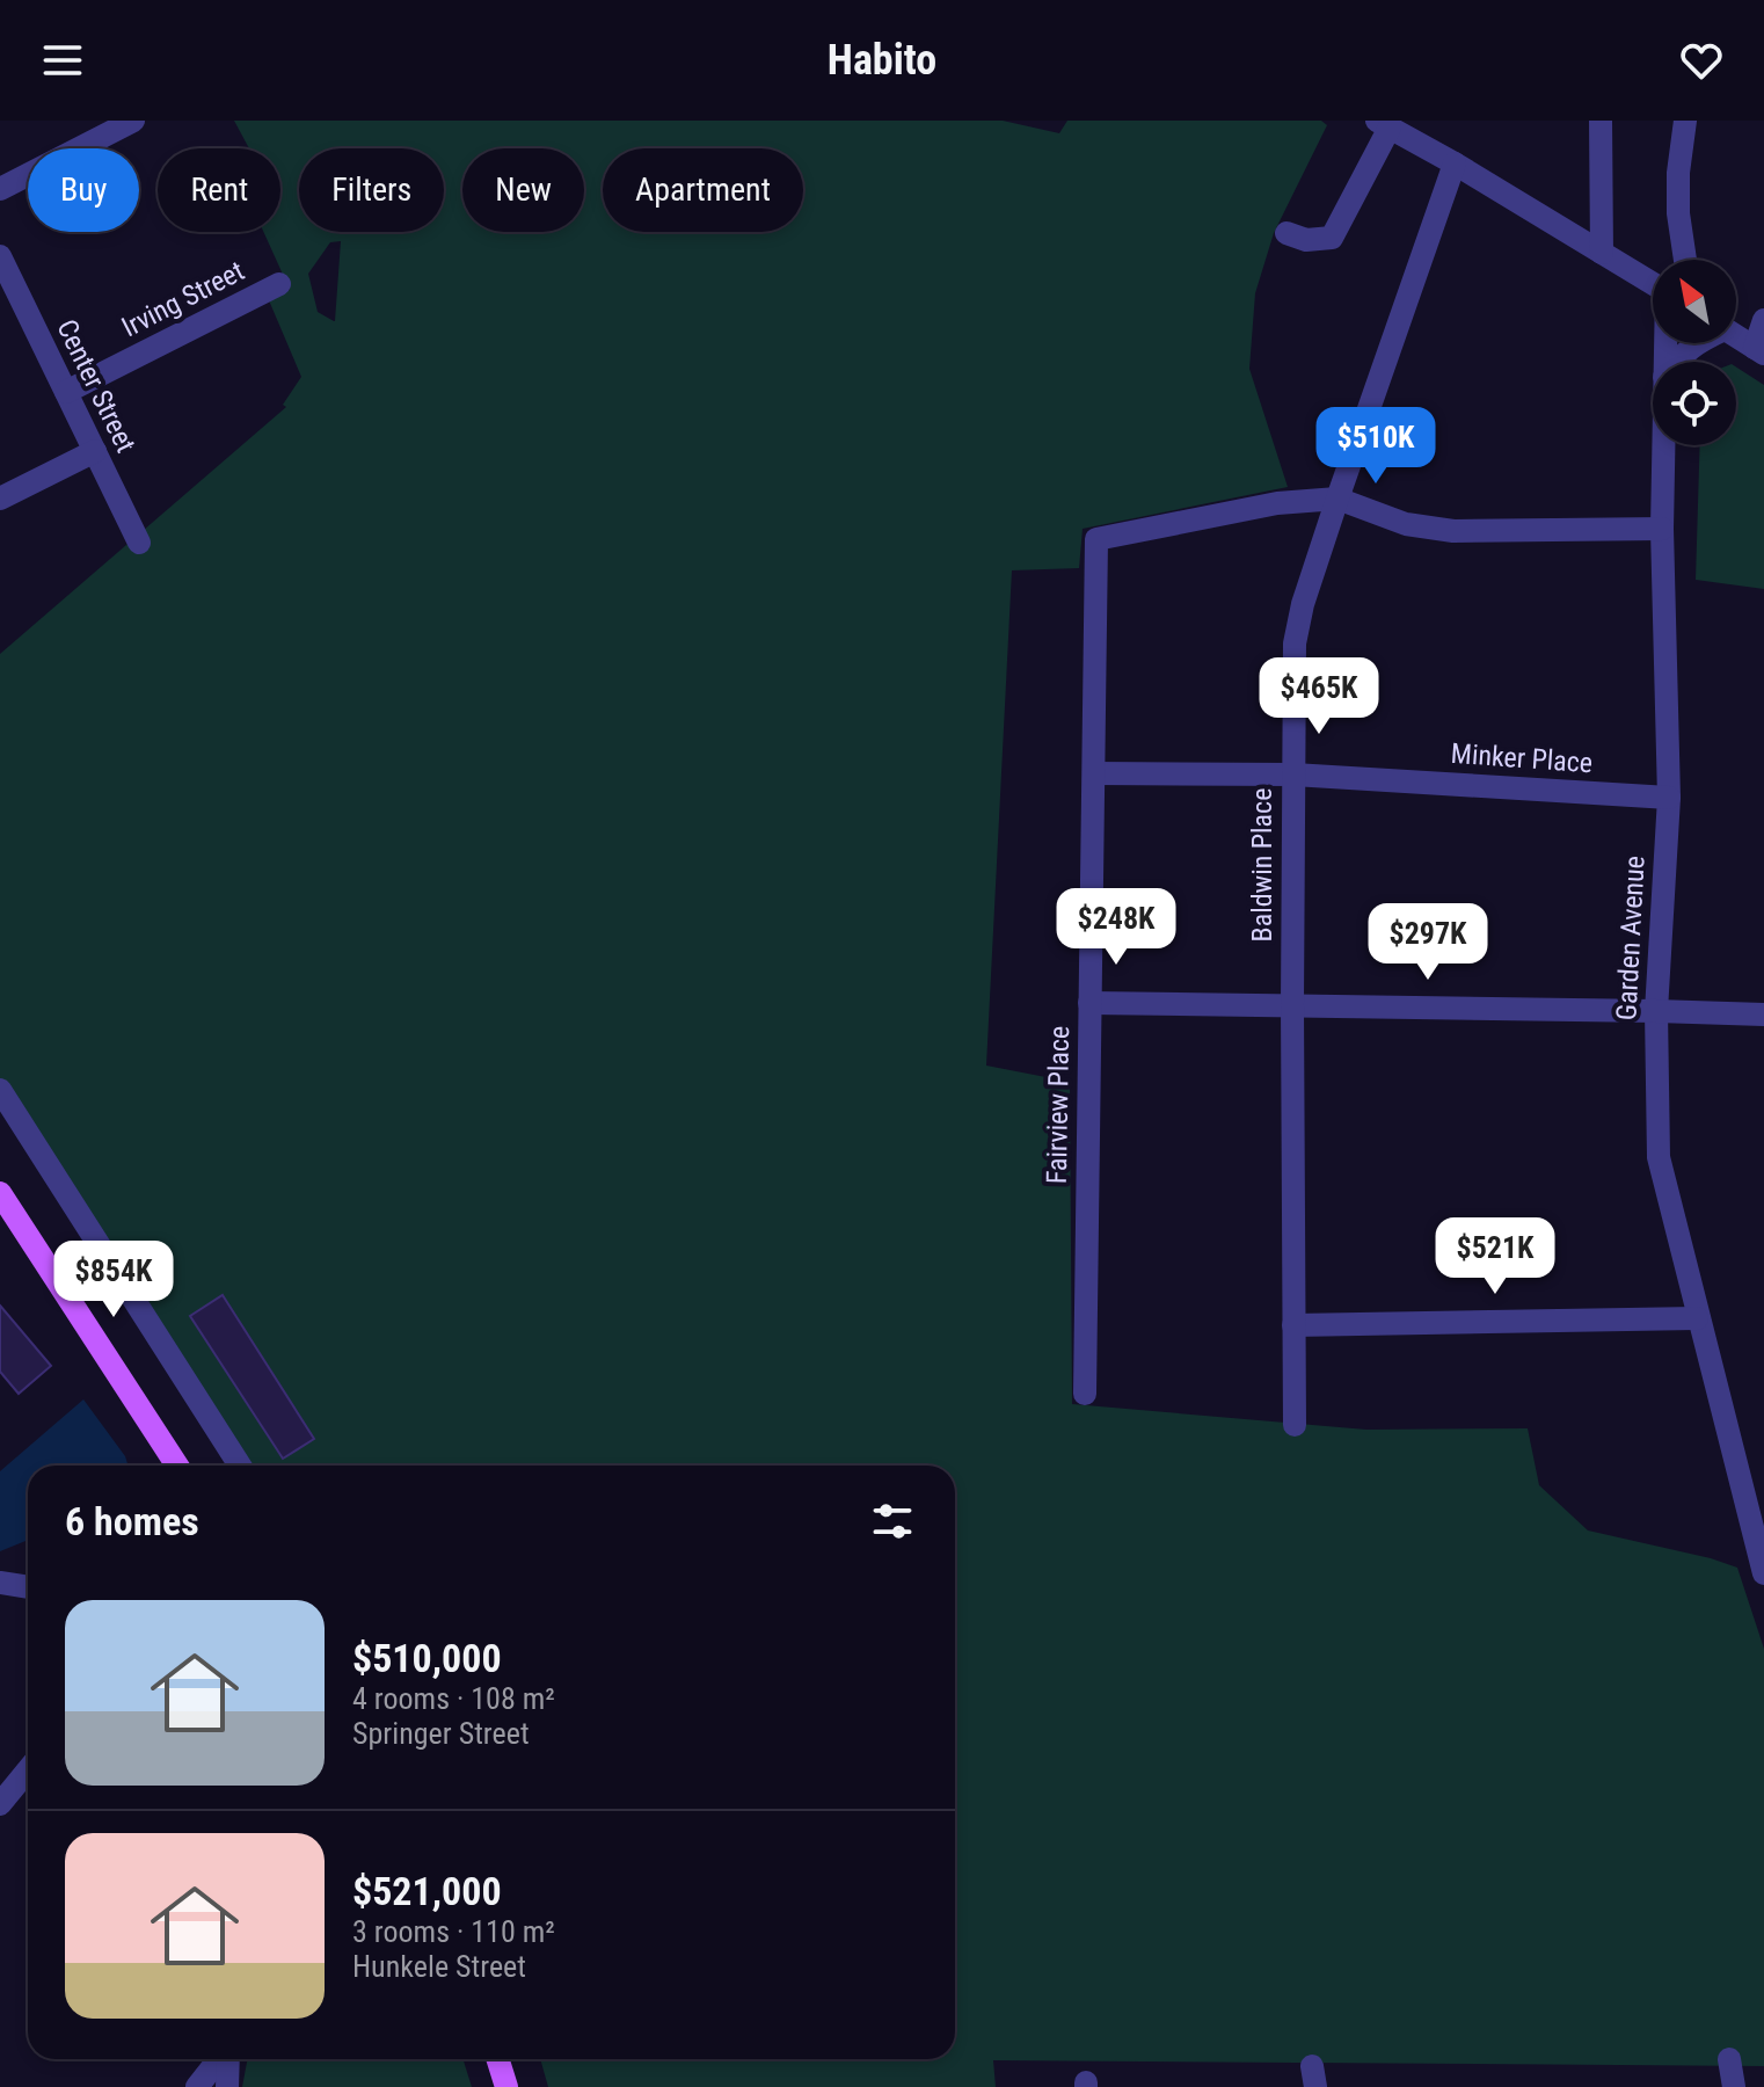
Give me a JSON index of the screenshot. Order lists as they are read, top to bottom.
{
  "streets": {
    "street": [
      "Irving Street",
      "Center Street",
      "Minker Place",
      "Baldwin Place",
      "Garden Avenue",
      "Fairview Place"
    ]
  },
  "crossings": [
    ["Irving Street", "Center Street"],
    ["Minker Place", "Baldwin Place"],
    ["Minker Place", "Garden Avenue"],
    ["Minker Place", "Fairview Place"],
    ["Baldwin Place", "Fairview Place"]
  ],
  "north": "top left",
  "page": {
    "header": "Habito",
    "chip": [
      "Buy",
      "Rent",
      "Filters",
      "New",
      "Apartment"
    ],
    "price": [
      "$510K",
      "$465K",
      "$248K",
      "$297K",
      "$521K",
      "$854K"
    ],
    "heading": "6 homes",
    "list": [
      {
        "name": "$510,000",
        "note": "4 rooms · 108 m² · Springer Street"
      },
      {
        "name": "$521,000",
        "note": "3 rooms · 110 m² · Hunkele Street"
      }
    ]
  }
}
